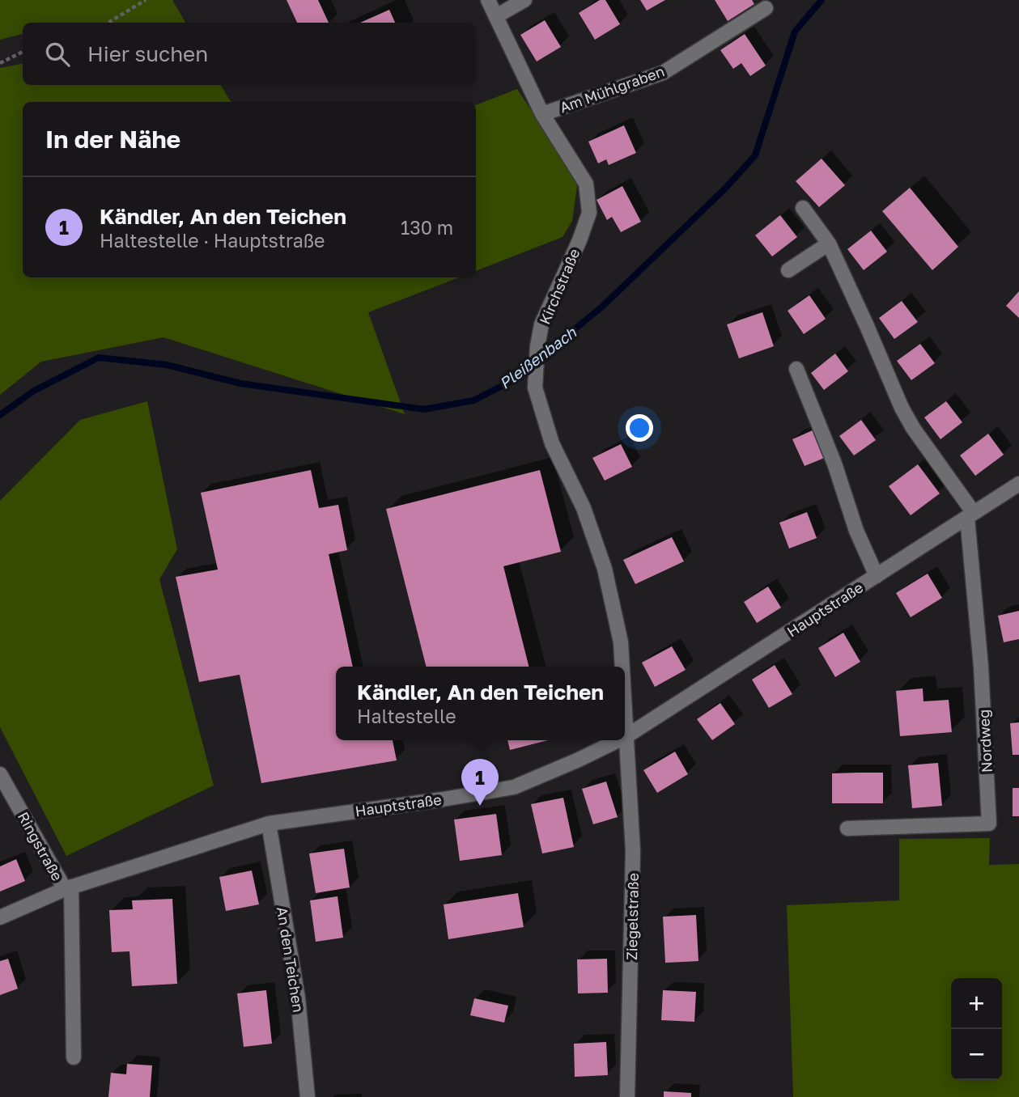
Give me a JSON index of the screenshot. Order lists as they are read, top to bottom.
{
  "streets": {
    "street": [
      "Am Mühlgraben",
      "Kirchstraße",
      "Hauptstraße",
      "Nordweg",
      "Ringstraße",
      "Ziegelstraße",
      "An den Teichen"
    ]
  },
  "crossings": [
    ["Am Mühlgraben", "Kirchstraße"],
    ["Kirchstraße", "Hauptstraße"],
    ["Kirchstraße", "Ziegelstraße"],
    ["Hauptstraße", "Nordweg"],
    ["Hauptstraße", "Ringstraße"],
    ["Hauptstraße", "Ziegelstraße"],
    ["Hauptstraße", "An den Teichen"]
  ],
  "water": ["Pleißenbach"],
  "page": {
    "search": "Hier suchen",
    "heading": "In der Nähe",
    "list": [
      {
        "mark": "1",
        "name": "Kändler, An den Teichen",
        "note": "Haltestelle · Hauptstraße",
        "value": "130 m"
      }
    ],
    "popup": ["Kändler, An den Teichen", "Haltestelle"],
    "pins": "1",
    "map_buttons": ["+", "−"]
  }
}
